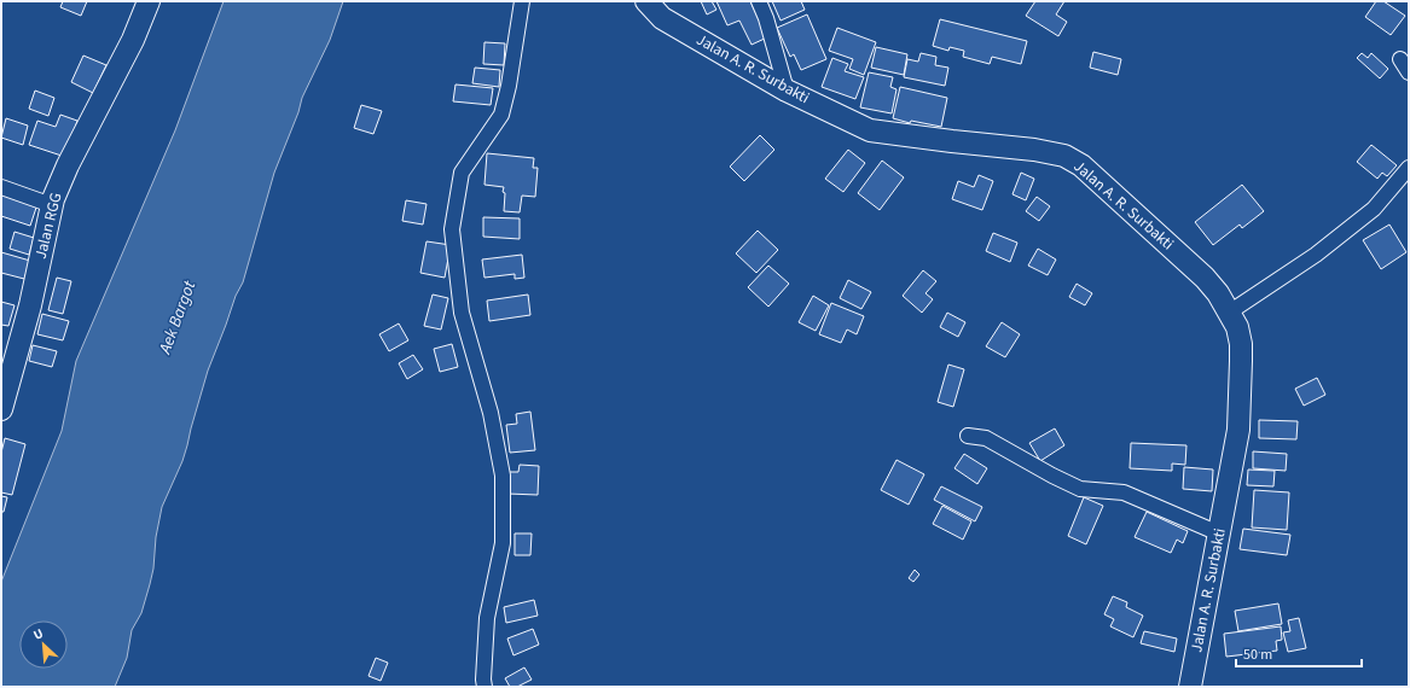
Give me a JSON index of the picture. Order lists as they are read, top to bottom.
{
  "streets": {
    "main road": ["Jalan A. R. Surbakti", "Jalan RGG"]
  },
  "water": ["Aek Bargot"],
  "scale_bar": "50 m",
  "north": "top left"
}
